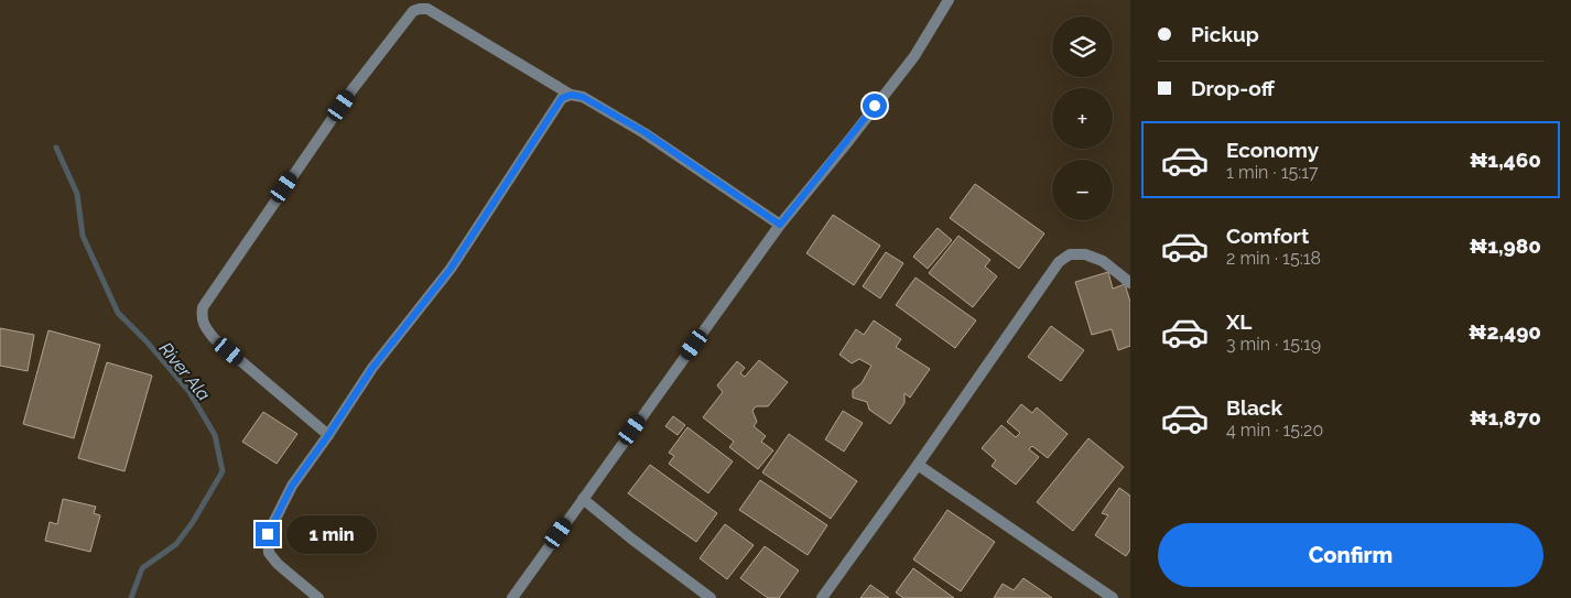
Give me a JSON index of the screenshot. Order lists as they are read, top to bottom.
{
  "water": ["River Ala"],
  "page": {
    "banner": ["Pickup", "Drop-off"],
    "map_buttons": ["+", "−"],
    "list": [
      {
        "name": "Economy",
        "note": "1 min · 15:17",
        "value": "₦1,460"
      },
      {
        "name": "Comfort",
        "note": "2 min · 15:18",
        "value": "₦1,980"
      },
      {
        "name": "XL",
        "note": "3 min · 15:19",
        "value": "₦2,490"
      },
      {
        "name": "Black",
        "note": "4 min · 15:20",
        "value": "₦1,870"
      }
    ],
    "buttons": "Confirm",
    "bubble": "1 min"
  }
}
